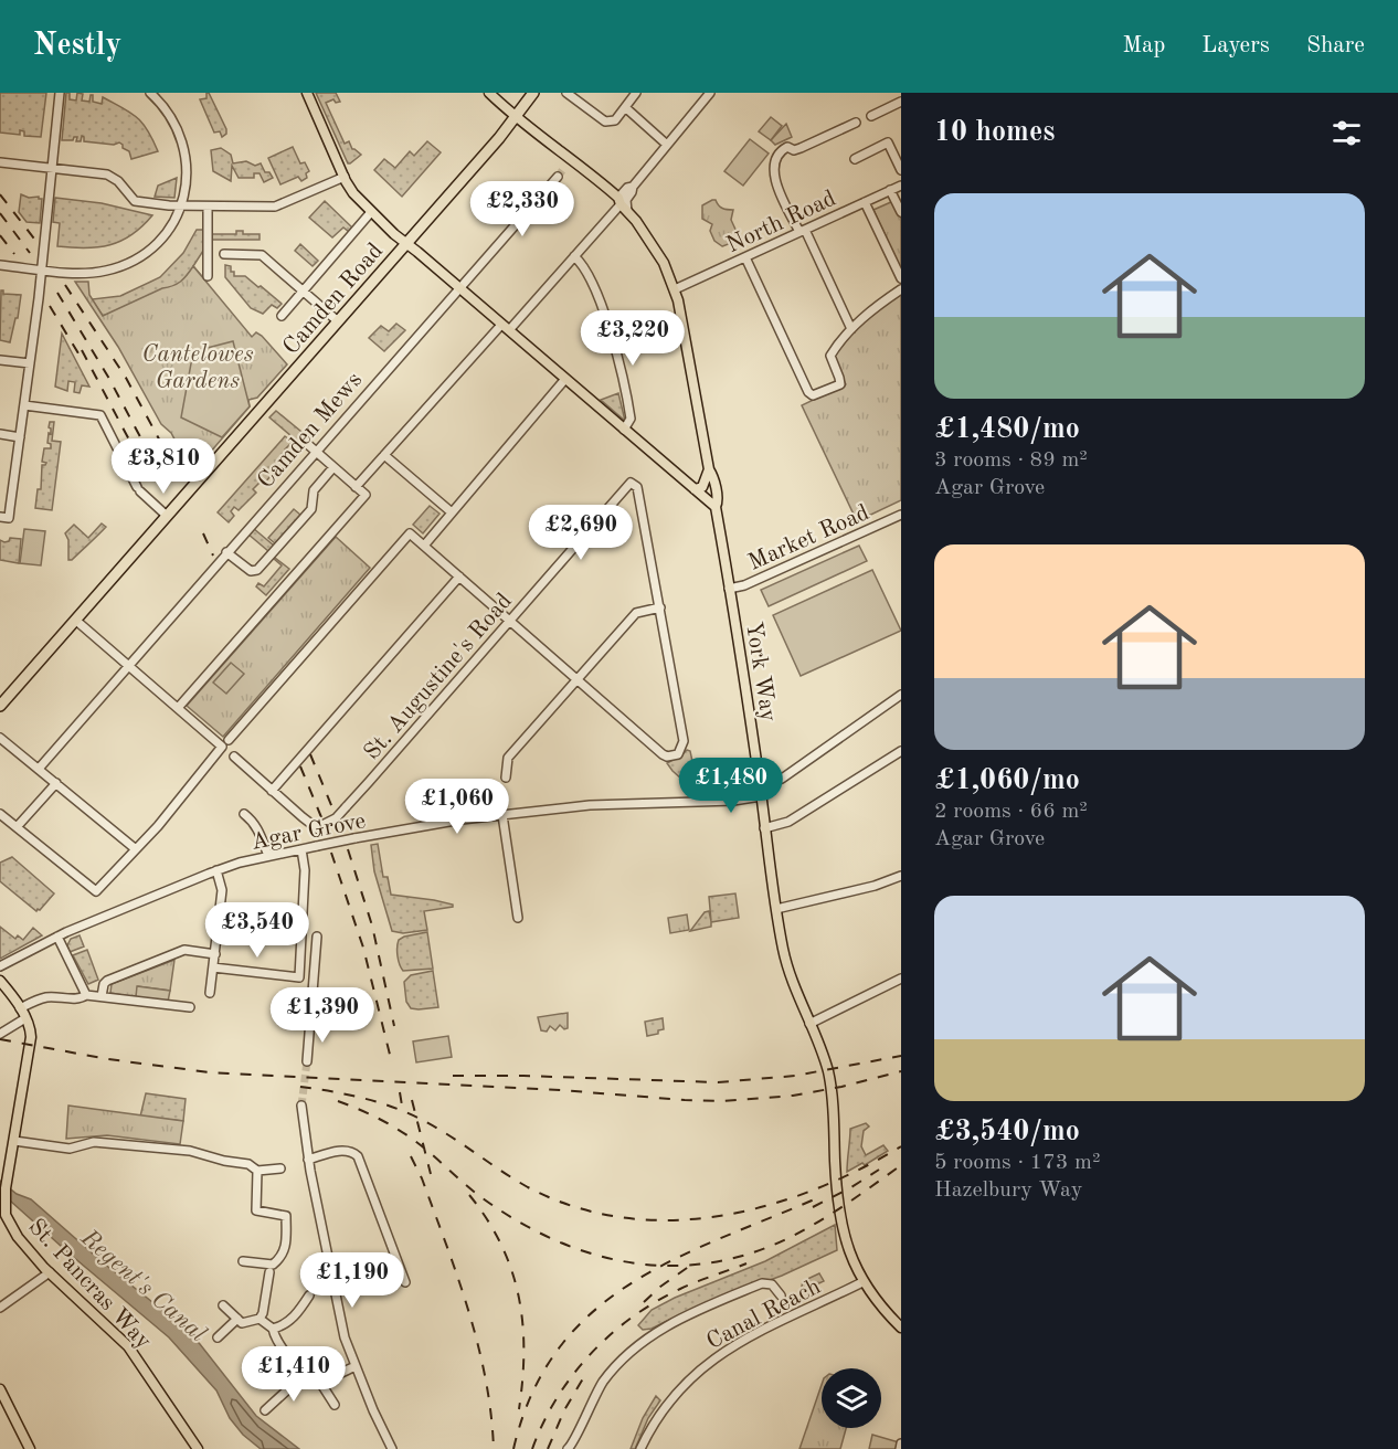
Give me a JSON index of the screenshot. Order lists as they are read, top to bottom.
{
  "streets": {
    "highway": ["Camden Road"],
    "main road": ["York Way", "St. Pancras Way"],
    "street": [
      "North Road",
      "Camden Mews",
      "Market Road",
      "St. Augustine's Road",
      "Agar Grove",
      "Canal Reach"
    ]
  },
  "crossings": [
    ["North Road", "York Way"],
    ["Camden Road", "York Way"],
    ["Market Road", "York Way"],
    ["York Way", "Agar Grove"],
    ["York Way", "Canal Reach"]
  ],
  "water": ["Regent's Canal"],
  "parks": ["Cantelowes Gardens"],
  "page": {
    "header": "Nestly",
    "nav": ["Map", "Layers", "Share"],
    "heading": "10 homes",
    "list": [
      {
        "name": "£1,480/mo",
        "note": "3 rooms · 89 m² · Agar Grove"
      },
      {
        "name": "£1,060/mo",
        "note": "2 rooms · 66 m² · Agar Grove"
      },
      {
        "name": "£3,540/mo",
        "note": "5 rooms · 173 m² · Hazelbury Way"
      }
    ],
    "price": [
      "£2,330",
      "£3,220",
      "£3,810",
      "£2,690",
      "£1,480",
      "£1,060",
      "£3,540",
      "£1,390",
      "£1,190",
      "£1,410"
    ]
  }
}
